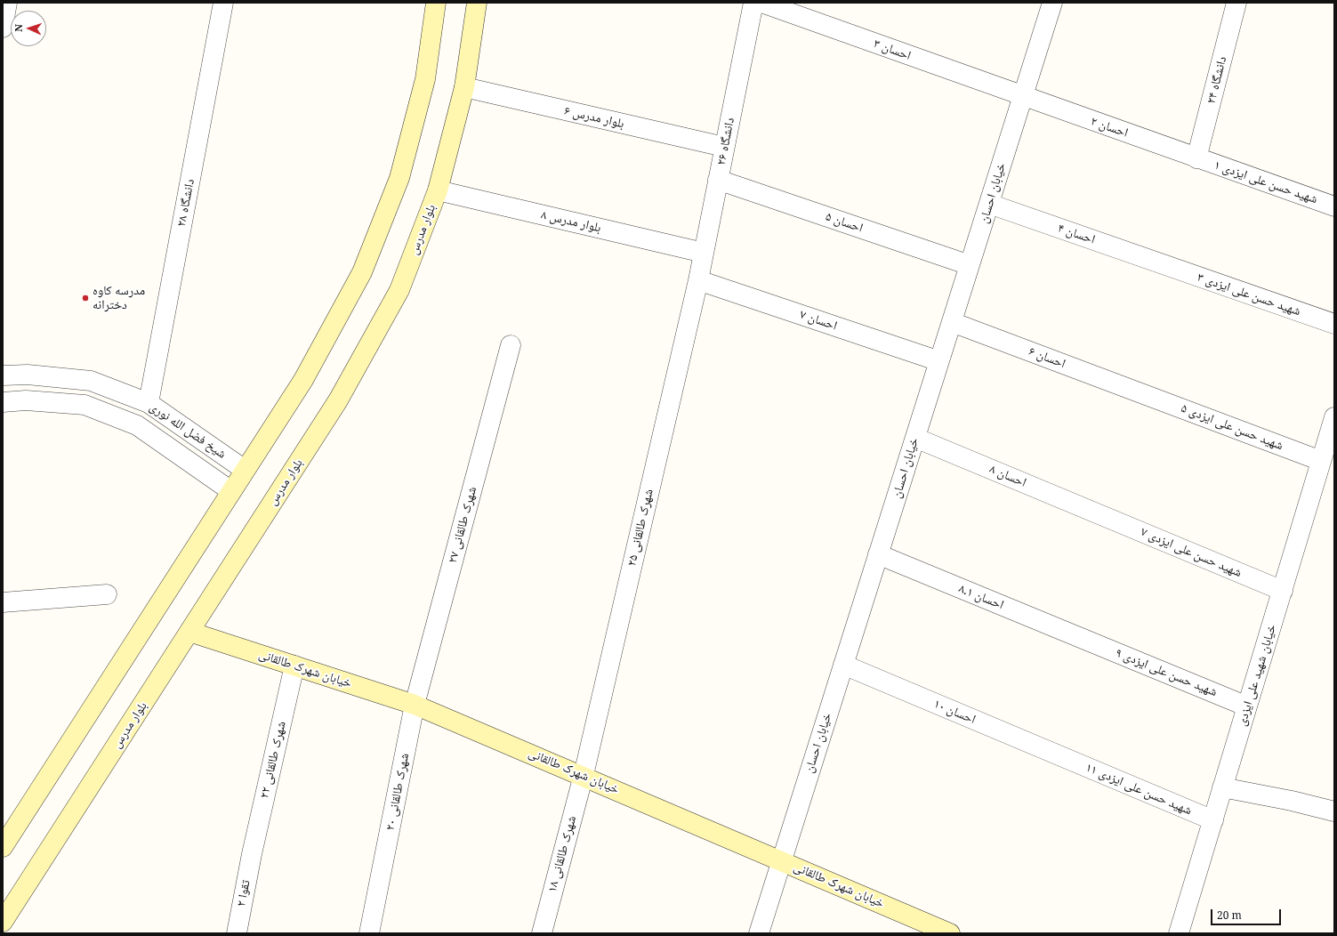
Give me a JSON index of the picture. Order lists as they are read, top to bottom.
{
  "streets": {
    "main road": ["بلوار مدرس", "خیابان شهرک طالقانی"],
    "street": [
      "احسان ۳",
      "دانشگاه ۲۴",
      "بلوار مدرس ۶",
      "احسان ۲",
      "دانشگاه ۲۶",
      "شهید حسن علی ایزدی ۱",
      "خیابان احسان",
      "دانشگاه ۲۸",
      "بلوار مدرس ۸",
      "احسان ۵",
      "احسان ۴",
      "شهید حسن علی ایزدی ۳",
      "احسان ۷",
      "احسان ۶",
      "شهید حسن علی ایزدی ۵",
      "شیخ فضل الله نوری",
      "احسان ۸",
      "شهرک طالقانی ۲۷",
      "شهرک طالقانی ۲۵",
      "شهید حسن علی ایزدی ۷",
      "احسان ۸.۱",
      "شهید حسن علی ایزدی ۹",
      "خیابان شهید علی ایزدی",
      "احسان ۱۰",
      "شهرک طالقانی ۲۲",
      "شهید حسن علی ایزدی ۱۱",
      "شهرک طالقانی ۲۰",
      "شهرک طالقانی ۱۸",
      "تقوا ۲"
    ]
  },
  "crossings": [
    ["احسان ۳", "احسان ۲"],
    ["احسان ۳", "خیابان احسان"],
    ["دانشگاه ۲۴", "احسان ۲"],
    ["دانشگاه ۲۴", "شهید حسن علی ایزدی ۱"],
    ["بلوار مدرس ۶", "دانشگاه ۲۶"],
    ["بلوار مدرس ۶", "بلوار مدرس"],
    ["احسان ۲", "شهید حسن علی ایزدی ۱"],
    ["احسان ۲", "خیابان احسان"],
    ["دانشگاه ۲۶", "بلوار مدرس ۸"],
    ["دانشگاه ۲۶", "احسان ۵"],
    ["دانشگاه ۲۶", "احسان ۷"],
    ["دانشگاه ۲۶", "شهرک طالقانی ۲۵"],
    ["خیابان احسان", "احسان ۵"],
    ["خیابان احسان", "احسان ۴"],
    ["خیابان احسان", "احسان ۷"],
    ["خیابان احسان", "احسان ۶"],
    ["خیابان احسان", "احسان ۸"],
    ["خیابان احسان", "احسان ۸.۱"],
    ["خیابان احسان", "خیابان شهرک طالقانی"],
    ["خیابان احسان", "احسان ۱۰"],
    ["دانشگاه ۲۸", "شیخ فضل الله نوری"],
    ["بلوار مدرس ۸", "بلوار مدرس"],
    ["بلوار مدرس", "خیابان شهرک طالقانی"],
    ["احسان ۴", "شهید حسن علی ایزدی ۳"],
    ["احسان ۷", "شهرک طالقانی ۲۵"],
    ["احسان ۶", "شهید حسن علی ایزدی ۵"],
    ["شهید حسن علی ایزدی ۵", "خیابان شهید علی ایزدی"],
    ["احسان ۸", "شهید حسن علی ایزدی ۷"],
    ["شهرک طالقانی ۲۷", "خیابان شهرک طالقانی"],
    ["شهرک طالقانی ۲۷", "شهرک طالقانی ۲۰"],
    ["شهرک طالقانی ۲۵", "خیابان شهرک طالقانی"],
    ["شهرک طالقانی ۲۵", "شهرک طالقانی ۱۸"],
    ["شهید حسن علی ایزدی ۷", "خیابان شهید علی ایزدی"],
    ["احسان ۸.۱", "شهید حسن علی ایزدی ۹"],
    ["خیابان شهرک طالقانی", "شهرک طالقانی ۲۲"],
    ["خیابان شهرک طالقانی", "شهرک طالقانی ۲۰"],
    ["خیابان شهرک طالقانی", "شهرک طالقانی ۱۸"],
    ["شهید حسن علی ایزدی ۹", "خیابان شهید علی ایزدی"],
    ["خیابان شهید علی ایزدی", "شهید حسن علی ایزدی ۱۱"],
    ["احسان ۱۰", "شهید حسن علی ایزدی ۱۱"],
    ["شهرک طالقانی ۲۲", "تقوا ۲"]
  ],
  "places": ["مدرسه کاوه دخترانه"],
  "scale_bar": "20 m",
  "north": "left"
}
